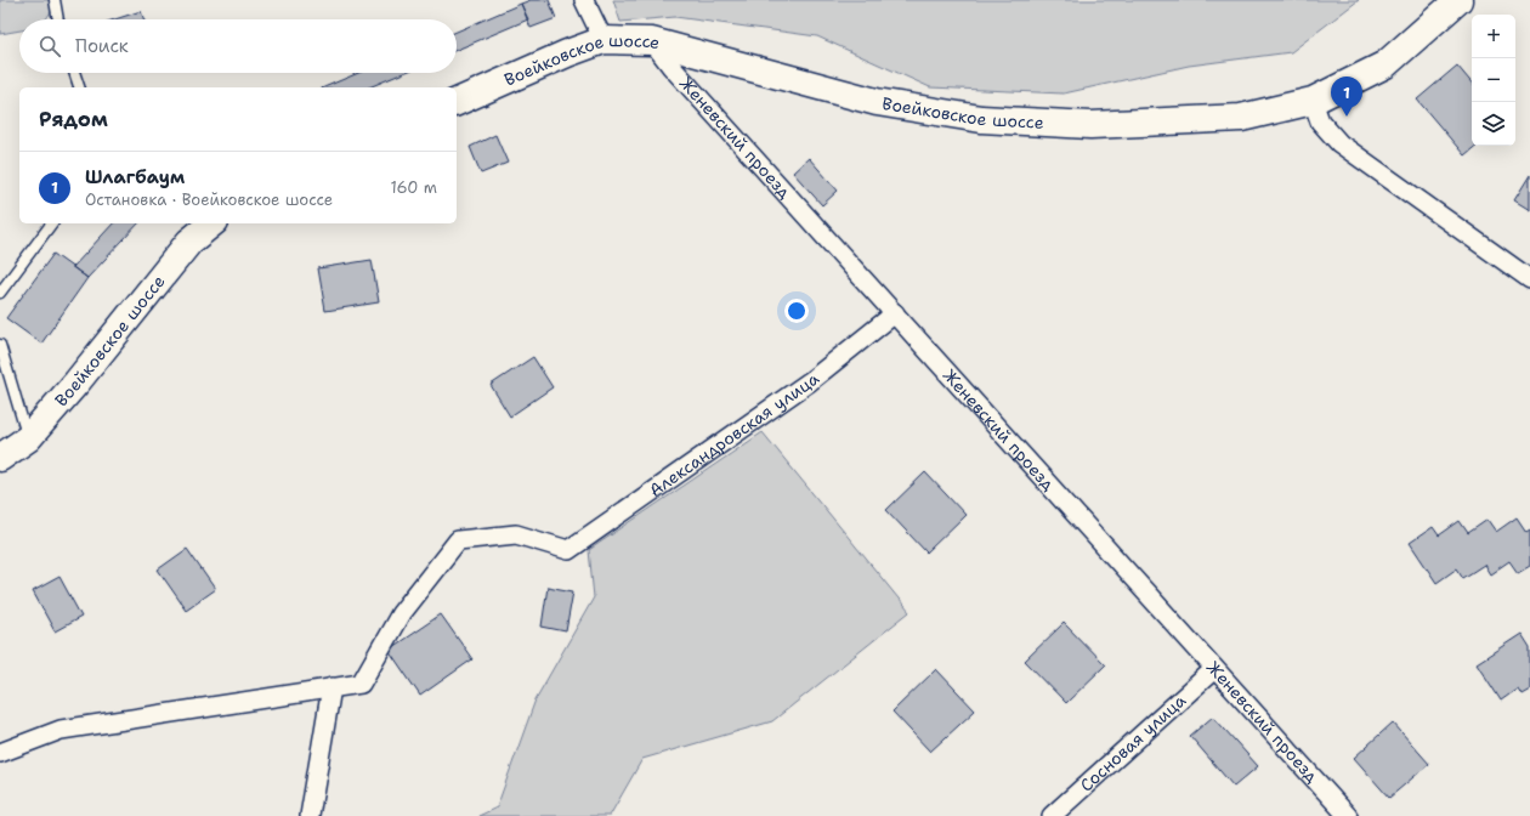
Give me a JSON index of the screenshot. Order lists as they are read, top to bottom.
{
  "streets": {
    "street": [
      "Воейковское шоссе",
      "Женевский проезд",
      "Александровская улица",
      "Сосновая улица"
    ]
  },
  "crossings": [
    ["Воейковское шоссе", "Женевский проезд"],
    ["Женевский проезд", "Александровская улица"],
    ["Женевский проезд", "Сосновая улица"]
  ],
  "page": {
    "map_buttons": ["+", "−"],
    "search": "Поиск",
    "pins": "1",
    "heading": "Рядом",
    "list": [
      {
        "mark": "1",
        "name": "Шлагбаум",
        "note": "Остановка · Воейковское шоссе",
        "value": "160 m"
      }
    ]
  }
}
